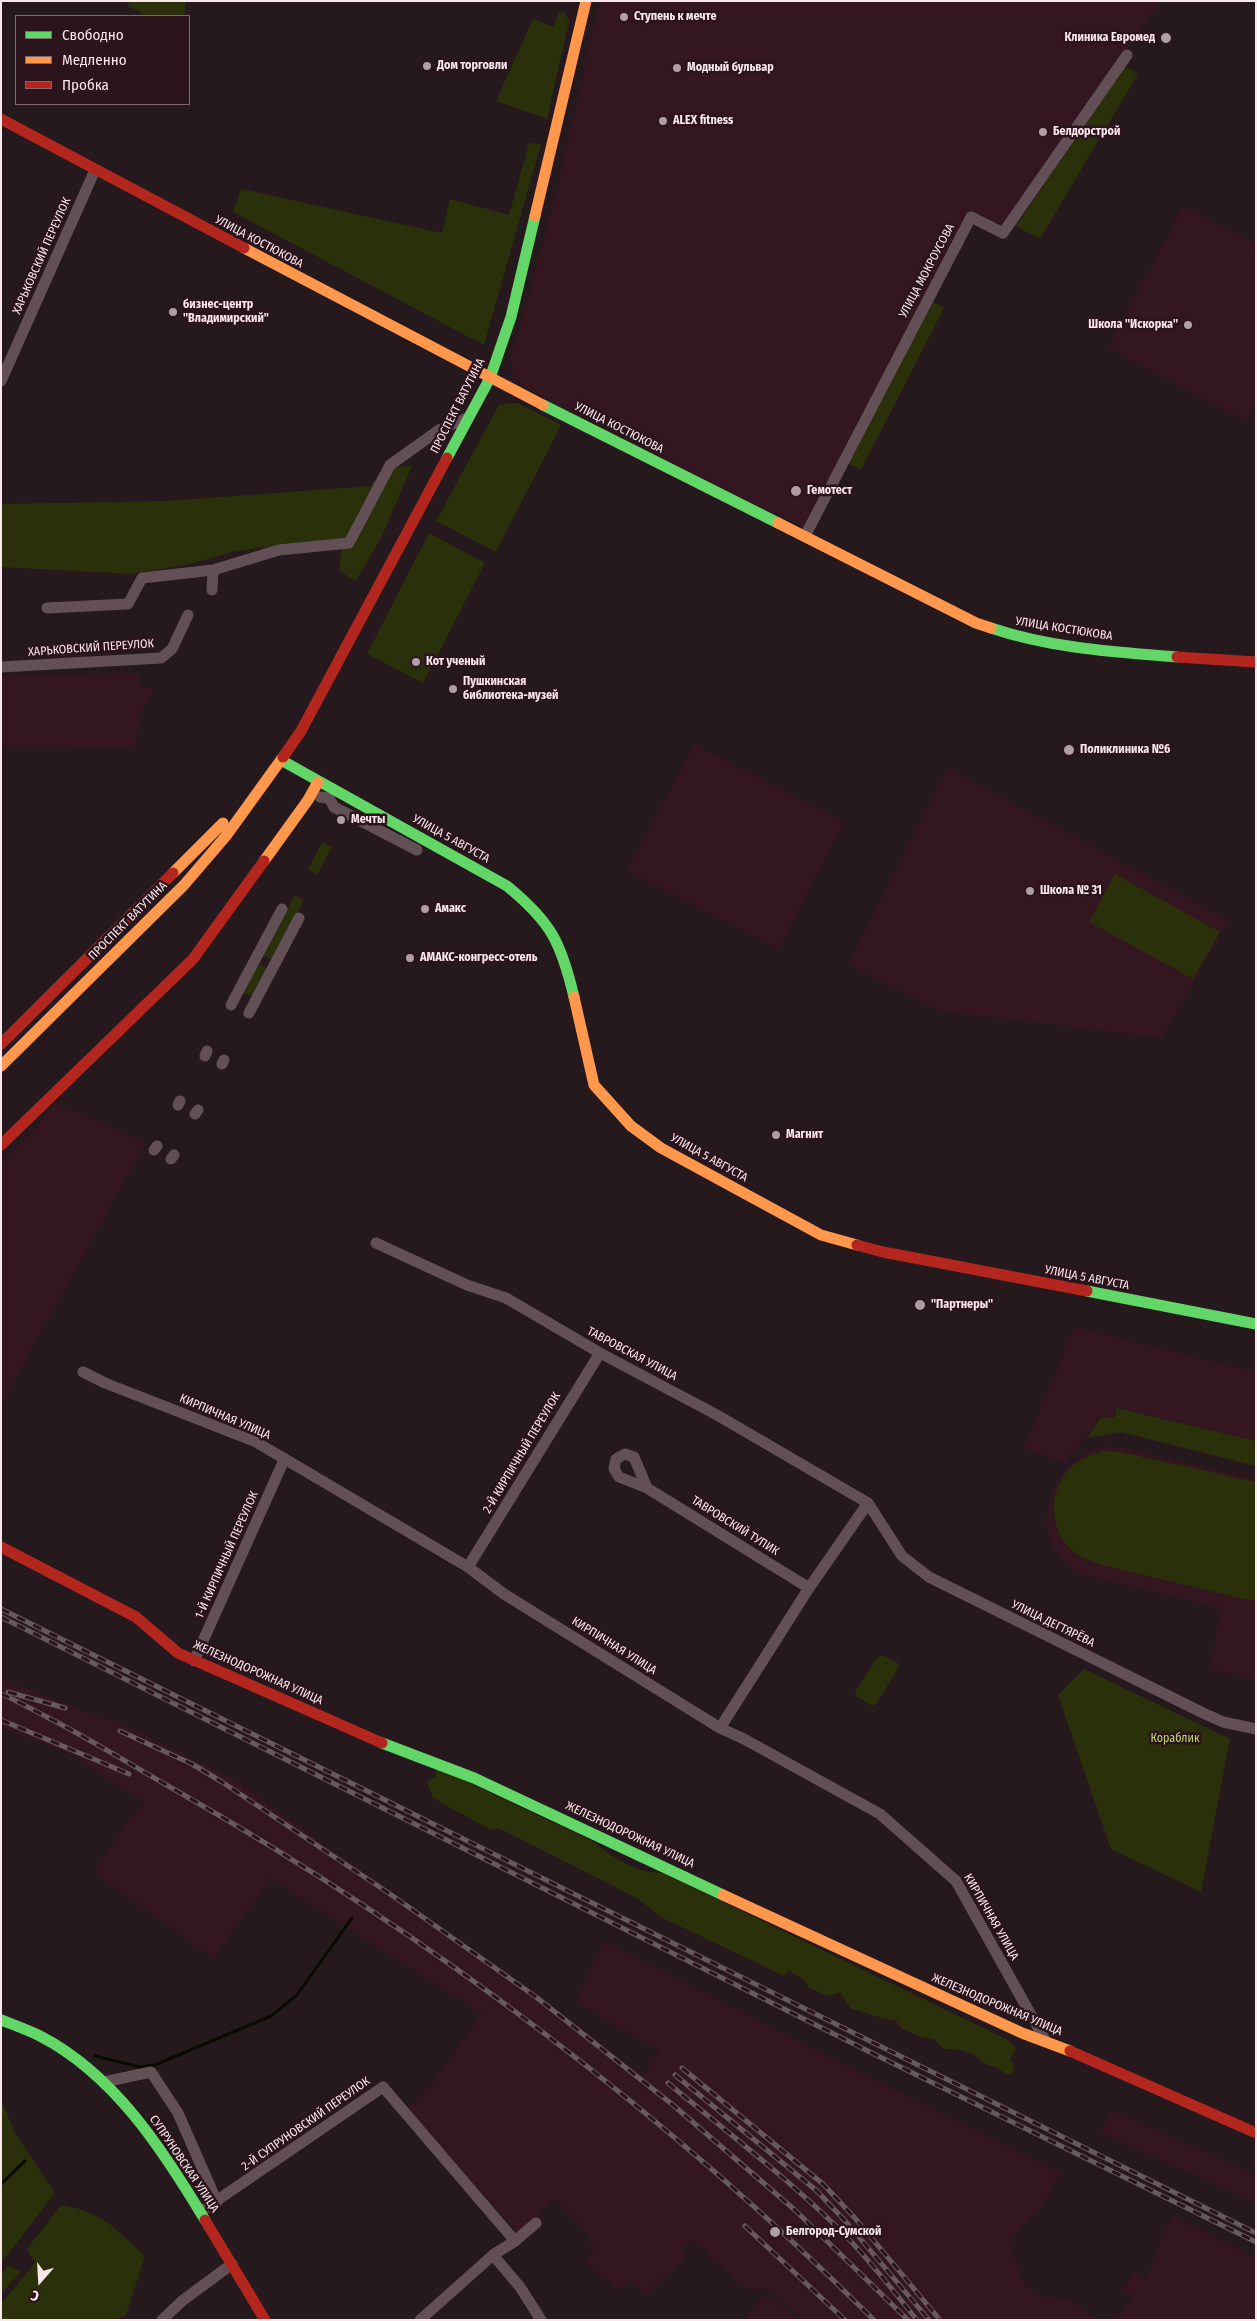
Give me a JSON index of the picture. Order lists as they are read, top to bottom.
{
  "streets": {
    "street": [
      "УЛИЦА КОСТЮКОВА",
      "ХАРЬКОВСКИЙ ПЕРЕУЛОК",
      "УЛИЦА МОКРОУСОВА",
      "ПРОСПЕКТ ВАТУТИНА",
      "УЛИЦА 5 АВГУСТА",
      "ТАВРОВСКАЯ УЛИЦА",
      "КИРПИЧНАЯ УЛИЦА",
      "2-Й КИРПИЧНЫЙ ПЕРЕУЛОК",
      "ТАВРОВСКИЙ ТУПИК",
      "1-Й КИРПИЧНЫЙ ПЕРЕУЛОК",
      "УЛИЦА ДЕГТЯРЁВА",
      "ЖЕЛЕЗНОДОРОЖНАЯ УЛИЦА",
      "2-Й СУПРУНОВСКИЙ ПЕРЕУЛОК",
      "СУПРУНОВСКАЯ УЛИЦА"
    ]
  },
  "crossings": [
    ["УЛИЦА КОСТЮКОВА", "ХАРЬКОВСКИЙ ПЕРЕУЛОК"],
    ["УЛИЦА КОСТЮКОВА", "УЛИЦА МОКРОУСОВА"],
    ["УЛИЦА КОСТЮКОВА", "ПРОСПЕКТ ВАТУТИНА"],
    ["ПРОСПЕКТ ВАТУТИНА", "УЛИЦА 5 АВГУСТА"],
    ["ТАВРОВСКАЯ УЛИЦА", "2-Й КИРПИЧНЫЙ ПЕРЕУЛОК"],
    ["ТАВРОВСКАЯ УЛИЦА", "УЛИЦА ДЕГТЯРЁВА"],
    ["КИРПИЧНАЯ УЛИЦА", "2-Й КИРПИЧНЫЙ ПЕРЕУЛОК"],
    ["КИРПИЧНАЯ УЛИЦА", "1-Й КИРПИЧНЫЙ ПЕРЕУЛОК"],
    ["КИРПИЧНАЯ УЛИЦА", "ЖЕЛЕЗНОДОРОЖНАЯ УЛИЦА"],
    ["1-Й КИРПИЧНЫЙ ПЕРЕУЛОК", "ЖЕЛЕЗНОДОРОЖНАЯ УЛИЦА"],
    ["2-Й СУПРУНОВСКИЙ ПЕРЕУЛОК", "СУПРУНОВСКАЯ УЛИЦА"]
  ],
  "parks": ["Кораблик"],
  "places": [
    "Ступень к мечте",
    "Клиника Евромед",
    "Дом торговли",
    "Модный бульвар",
    "ALEX fitness",
    "Белдорстрой",
    "бизнес-центр \"Владимирский\"",
    "Школа \"Искорка\"",
    "Гемотест",
    "Кот ученый",
    "Пушкинская библиотека-музей",
    "Поликлиника №6",
    "Мечты",
    "Школа № 31",
    "Амакс",
    "АМАКС-конгресс-отель",
    "Магнит",
    "\"Партнеры\"",
    "Белгород-Сумской"
  ],
  "legend": ["Свободно", "Медленно", "Пробка"],
  "north": "bottom"
}
